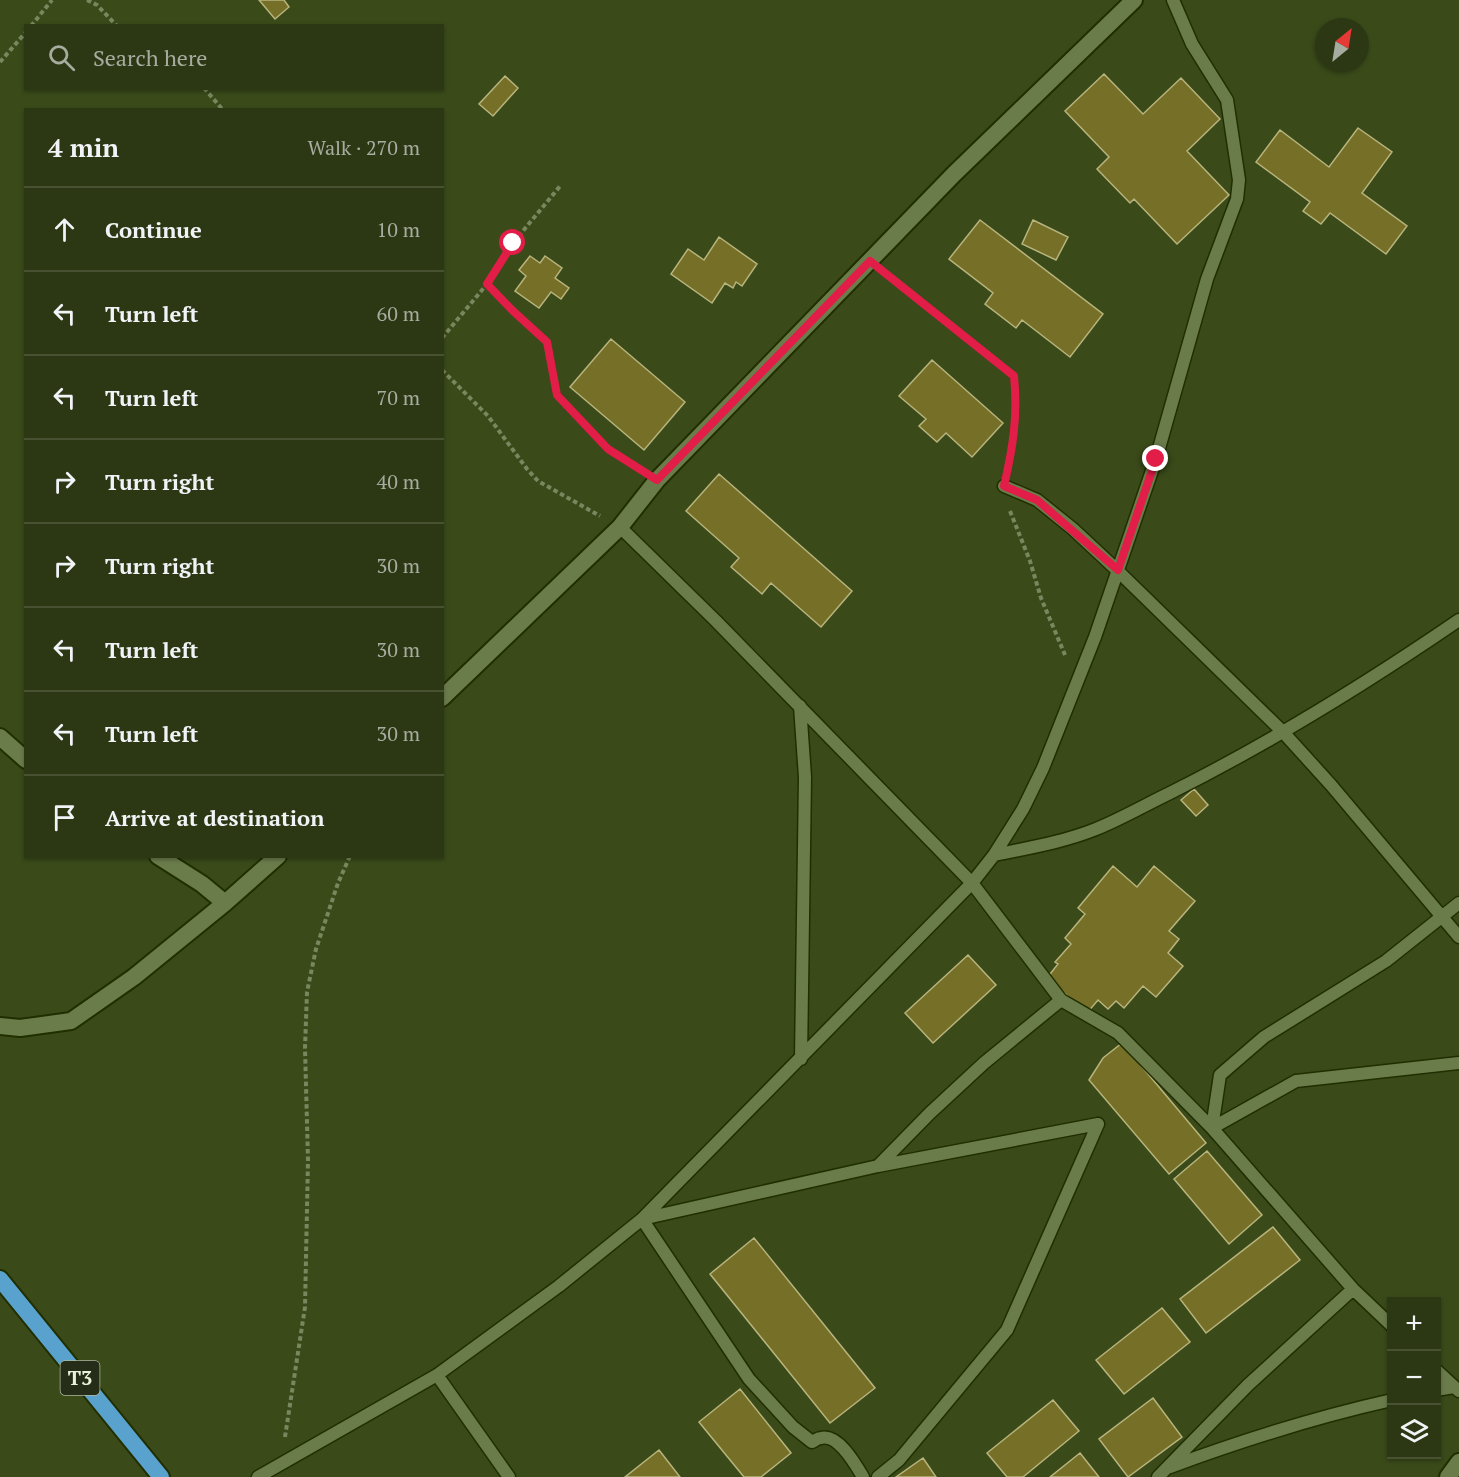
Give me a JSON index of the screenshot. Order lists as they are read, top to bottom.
{
  "streets": {
    "highway": ["T3"]
  },
  "north": "top right",
  "page": {
    "search": "Search here",
    "heading": ["4 min", "Walk · 270 m"],
    "list": [
      ["Continue", "10 m"],
      ["Turn left", "60 m"],
      ["Turn left", "70 m"],
      ["Turn right", "40 m"],
      ["Turn right", "30 m"],
      ["Turn left", "30 m"],
      ["Turn left", "30 m"],
      "Arrive at destination"
    ],
    "map_buttons": ["+", "−"]
  }
}
